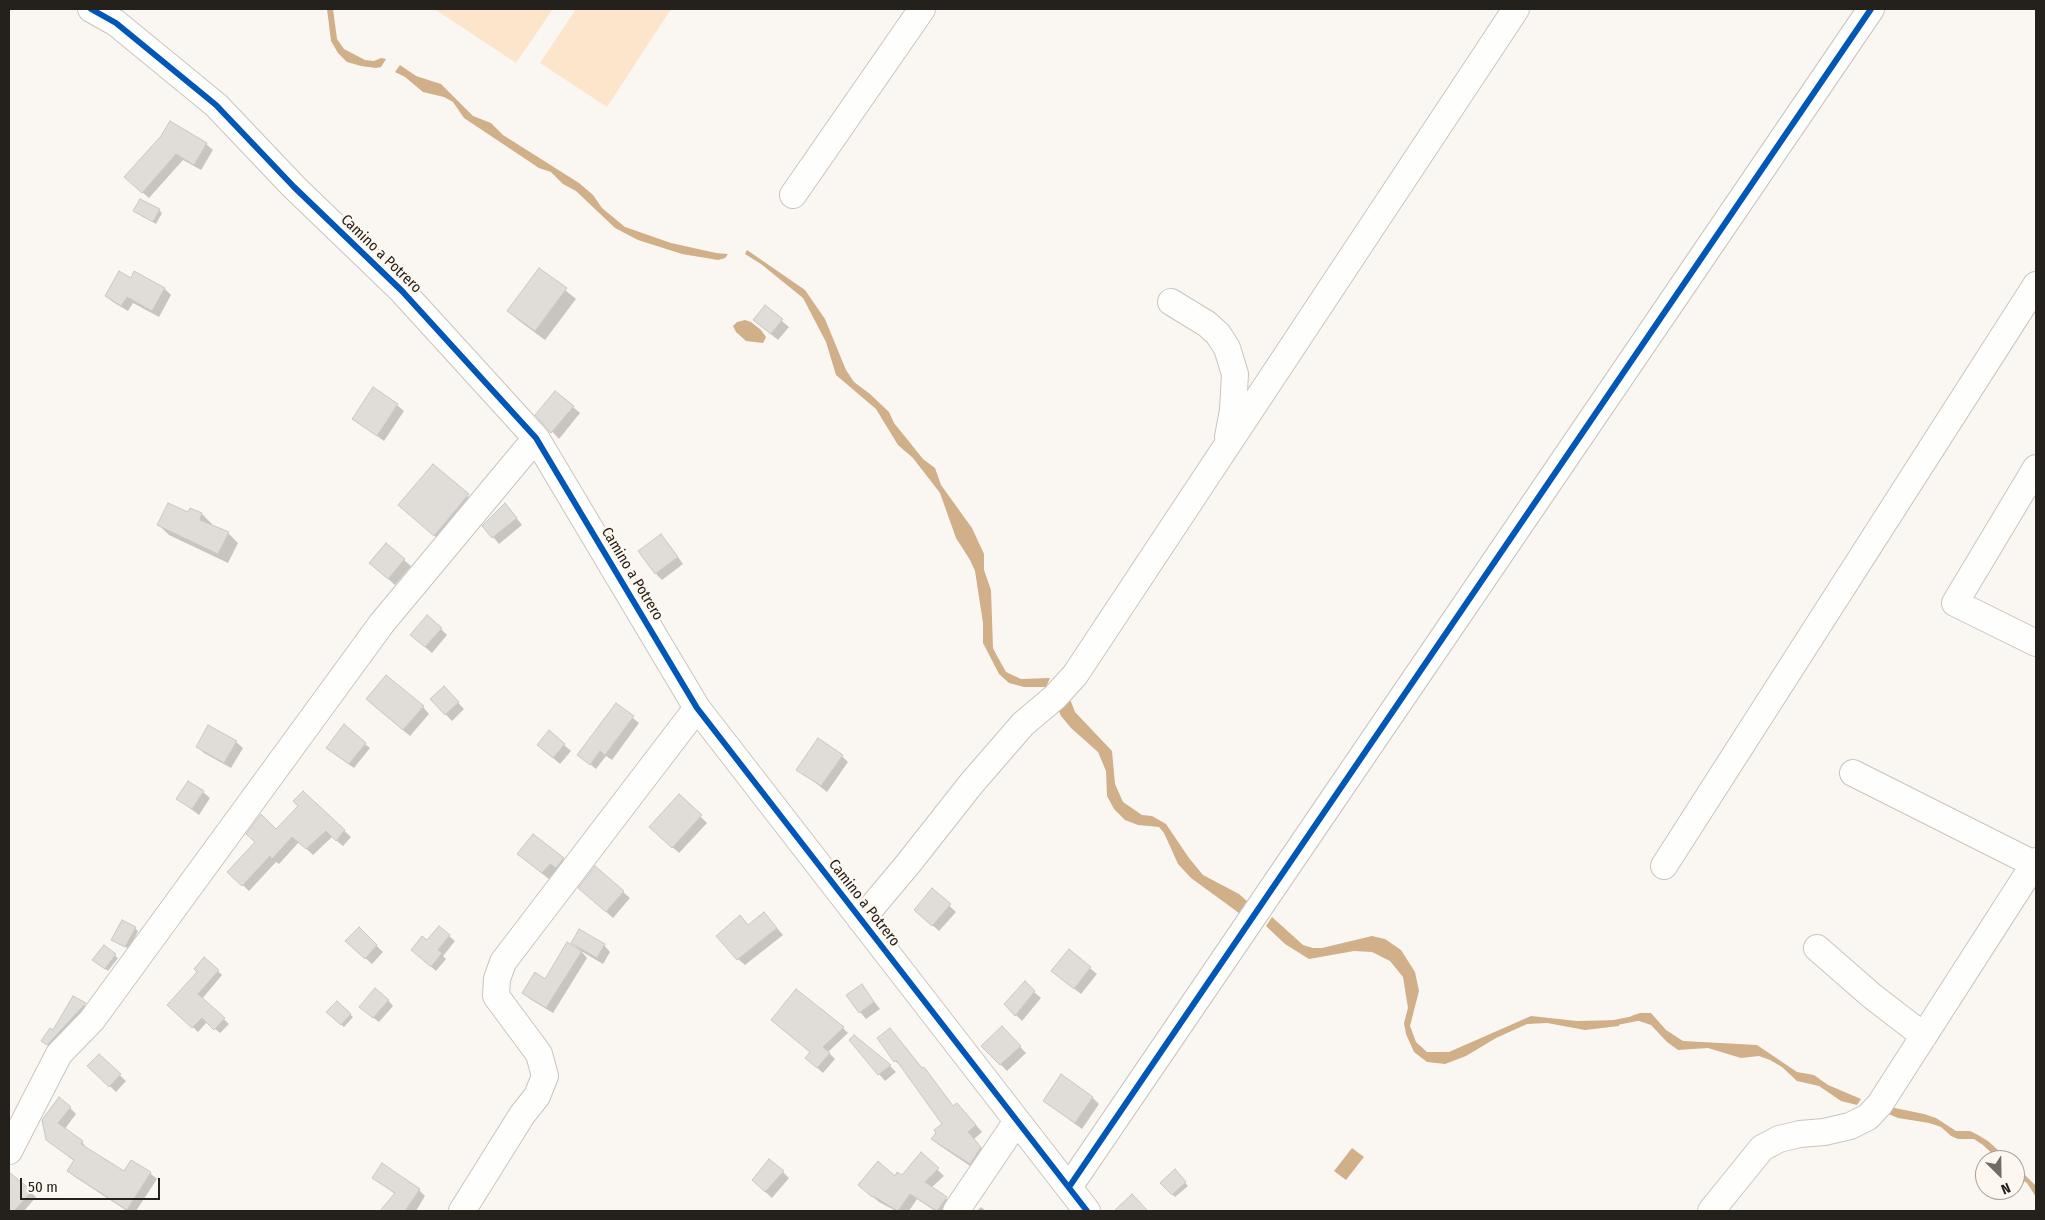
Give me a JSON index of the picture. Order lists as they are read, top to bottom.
{
  "streets": {
    "street": ["Camino a Potrero"]
  },
  "scale_bar": "50 m",
  "north": "bottom right"
}
